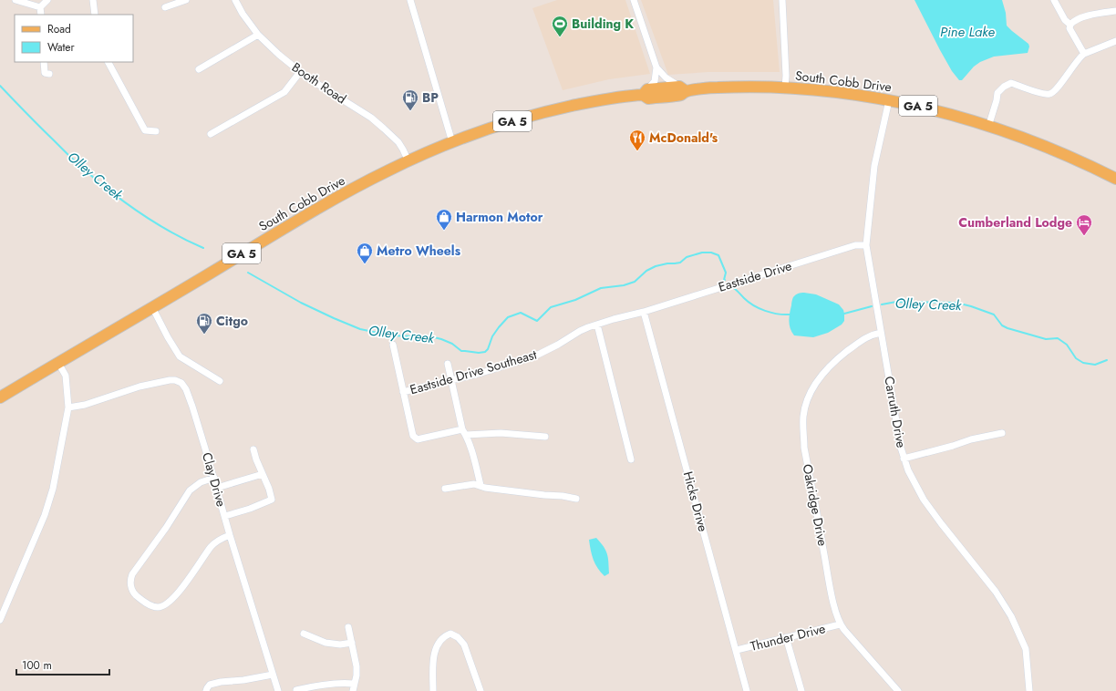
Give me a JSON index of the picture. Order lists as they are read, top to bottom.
{
  "streets": {
    "main road": ["South Cobb Drive", "GA 5"],
    "street": [
      "Booth Road",
      "Eastside Drive",
      "Eastside Drive Southeast",
      "Carruth Drive",
      "Clay Drive",
      "Hicks Drive",
      "Oakridge Drive",
      "Thunder Drive"
    ]
  },
  "crossings": [
    ["South Cobb Drive", "Booth Road"],
    ["South Cobb Drive", "Carruth Drive"],
    ["Eastside Drive", "Eastside Drive Southeast"],
    ["Eastside Drive", "Carruth Drive"],
    ["Eastside Drive", "Hicks Drive"],
    ["Eastside Drive Southeast", "Hicks Drive"],
    ["Carruth Drive", "Oakridge Drive"],
    ["Hicks Drive", "Thunder Drive"],
    ["Oakridge Drive", "Thunder Drive"]
  ],
  "water": ["Pine Lake", "Olley Creek"],
  "places": {
    "sports": ["Building K"],
    "fuel station": ["BP", "Citgo"],
    "restaurant": ["McDonald's"],
    "shop": ["Harmon Motor", "Metro Wheels"],
    "hotel": ["Cumberland Lodge"]
  },
  "legend": ["Road", "Water"],
  "scale_bar": "100 m"
}
